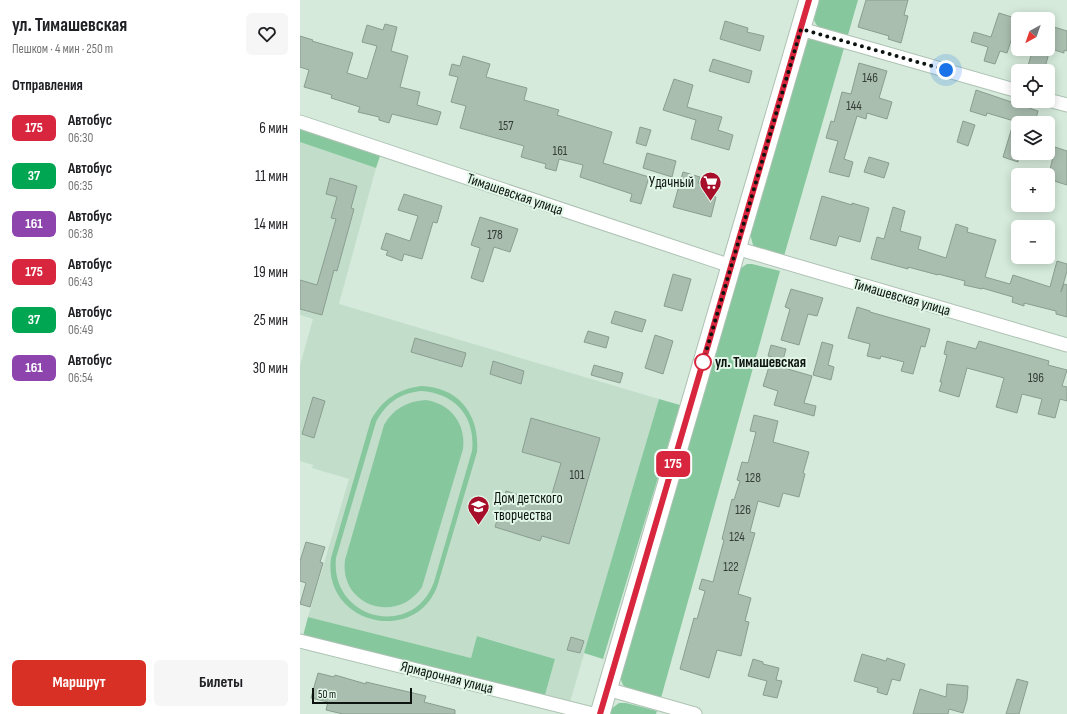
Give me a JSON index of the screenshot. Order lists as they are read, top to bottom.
{
  "streets": {
    "street": ["Тимашевская улица", "Ярмарочная улица"]
  },
  "places": {
    "supermarket": ["Удачный"],
    "other": ["ул. Тимашевская"],
    "school or university": ["Дом детского творчества"]
  },
  "lines": ["bus line 175"],
  "house_numbers": [
    "146",
    "144",
    "157",
    "161",
    "178",
    "196",
    "101",
    "128",
    "126",
    "124",
    "122"
  ],
  "scale_bar": "50 m",
  "north": "bottom left",
  "page": {
    "heading": [
      ["ул. Тимашевская", "Пешком · 4 мин · 250 m"],
      "Отправления"
    ],
    "on_map": "175",
    "map_buttons": ["+", "−"],
    "list": [
      {
        "mark": "175",
        "name": "Автобус",
        "note": "06:30",
        "value": "6 мин"
      },
      {
        "mark": "37",
        "name": "Автобус",
        "note": "06:35",
        "value": "11 мин"
      },
      {
        "mark": "161",
        "name": "Автобус",
        "note": "06:38",
        "value": "14 мин"
      },
      {
        "mark": "175",
        "name": "Автобус",
        "note": "06:43",
        "value": "19 мин"
      },
      {
        "mark": "37",
        "name": "Автобус",
        "note": "06:49",
        "value": "25 мин"
      },
      {
        "mark": "161",
        "name": "Автобус",
        "note": "06:54",
        "value": "30 мин"
      }
    ],
    "buttons": ["Маршрут", "Билеты"],
    "scale": "50 m"
  }
}
